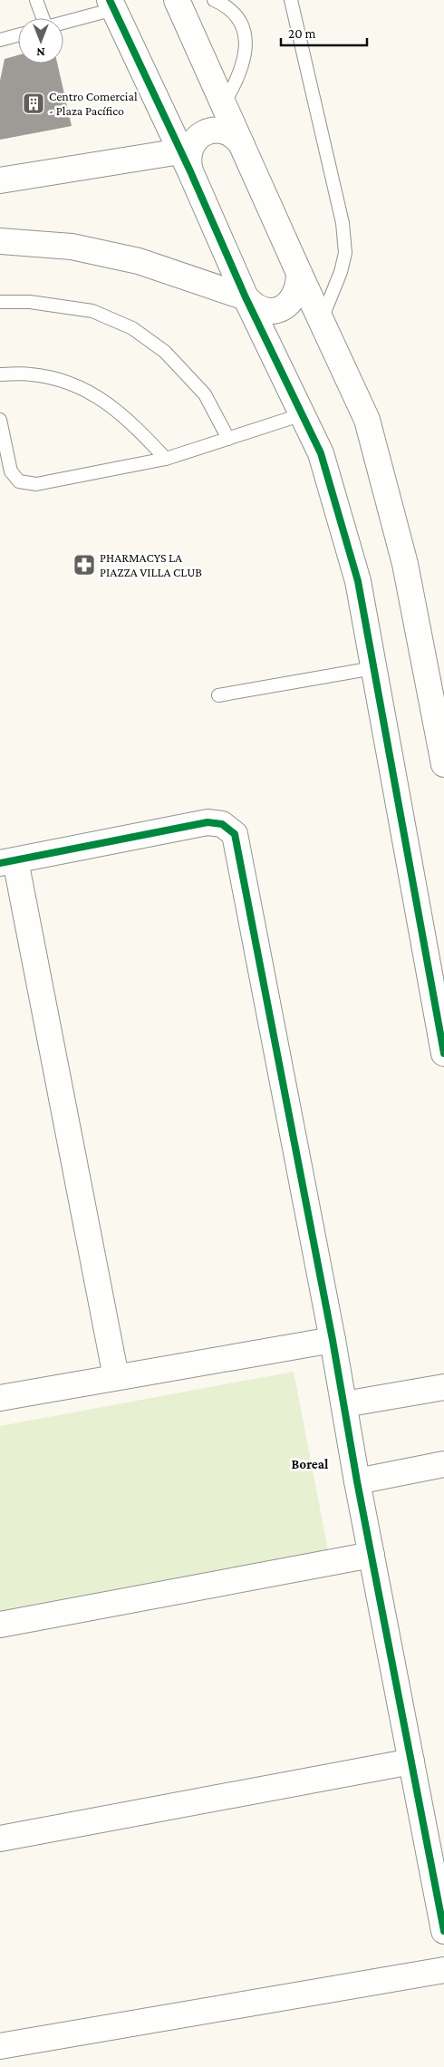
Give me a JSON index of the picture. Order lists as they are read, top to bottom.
{
  "districts": ["Boreal"],
  "places": {
    "building": ["Centro Comercial - Plaza Pacífico"],
    "pharmacy": ["PHARMACYS LA PIAZZA VILLA CLUB"]
  },
  "scale_bar": "20 m",
  "north": "bottom"
}
